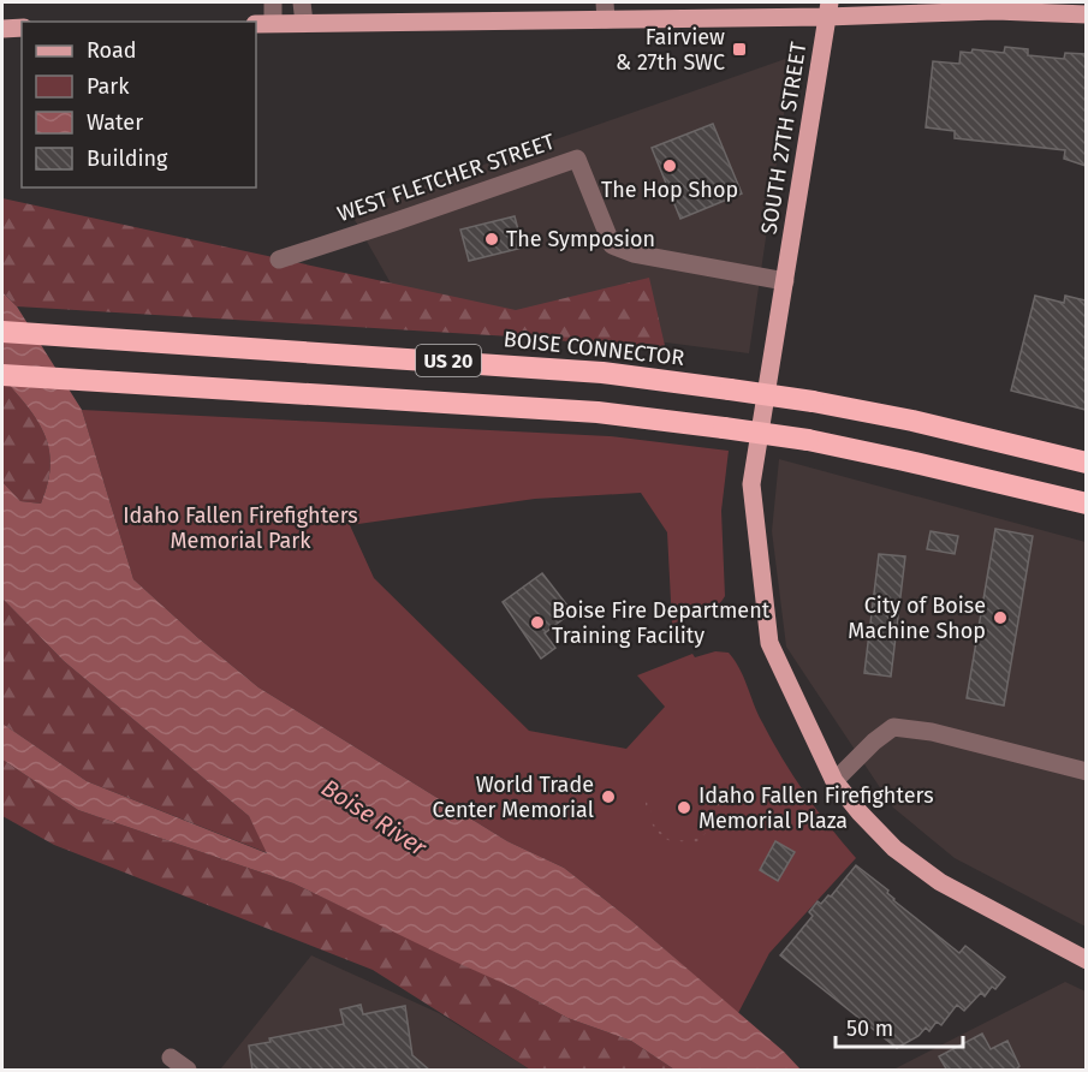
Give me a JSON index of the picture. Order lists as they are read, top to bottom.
{
  "streets": {
    "highway": ["BOISE CONNECTOR", "US 20"],
    "main road": ["SOUTH 27TH STREET"],
    "street": ["WEST FLETCHER STREET"]
  },
  "crossings": [
    ["SOUTH 27TH STREET", "WEST FLETCHER STREET"]
  ],
  "water": ["Boise River"],
  "parks": ["Idaho Fallen Firefighters Memorial Park"],
  "places": {
    "transit": ["Fairview & 27th SWC"],
    "other": [
      "The Hop Shop",
      "The Symposion",
      "City of Boise Machine Shop",
      "Boise Fire Department Training Facility",
      "World Trade Center Memorial",
      "Idaho Fallen Firefighters Memorial Plaza"
    ]
  },
  "legend": [
    "Road",
    "Park",
    "Water",
    "Building"
  ],
  "scale_bar": "50 m"
}
